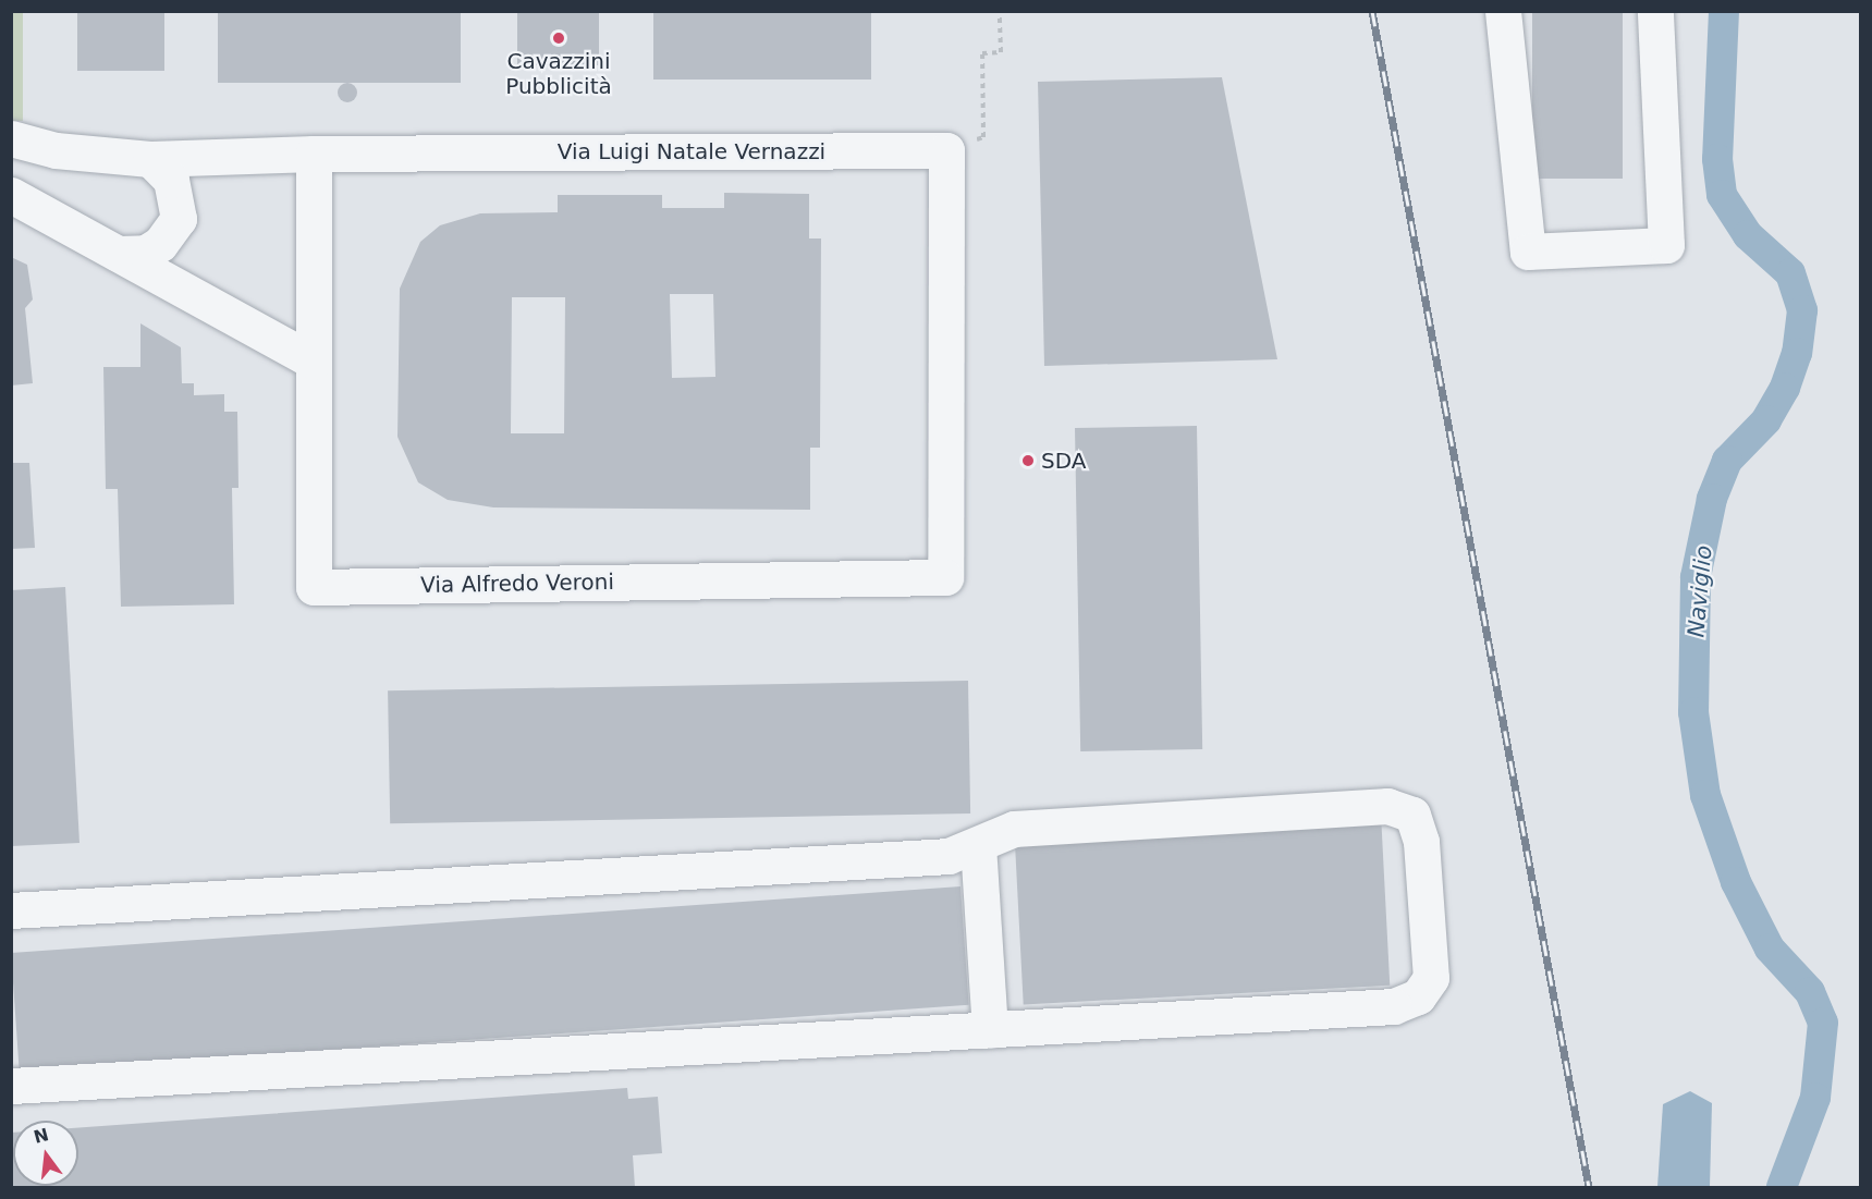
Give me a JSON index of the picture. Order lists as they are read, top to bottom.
{
  "streets": {
    "street": ["Via Luigi Natale Vernazzi", "Via Alfredo Veroni"]
  },
  "crossings": [
    ["Via Luigi Natale Vernazzi", "Via Alfredo Veroni"]
  ],
  "water": ["Naviglio"],
  "places": ["Cavazzini Pubblicità", "SDA"],
  "north": "top"
}
